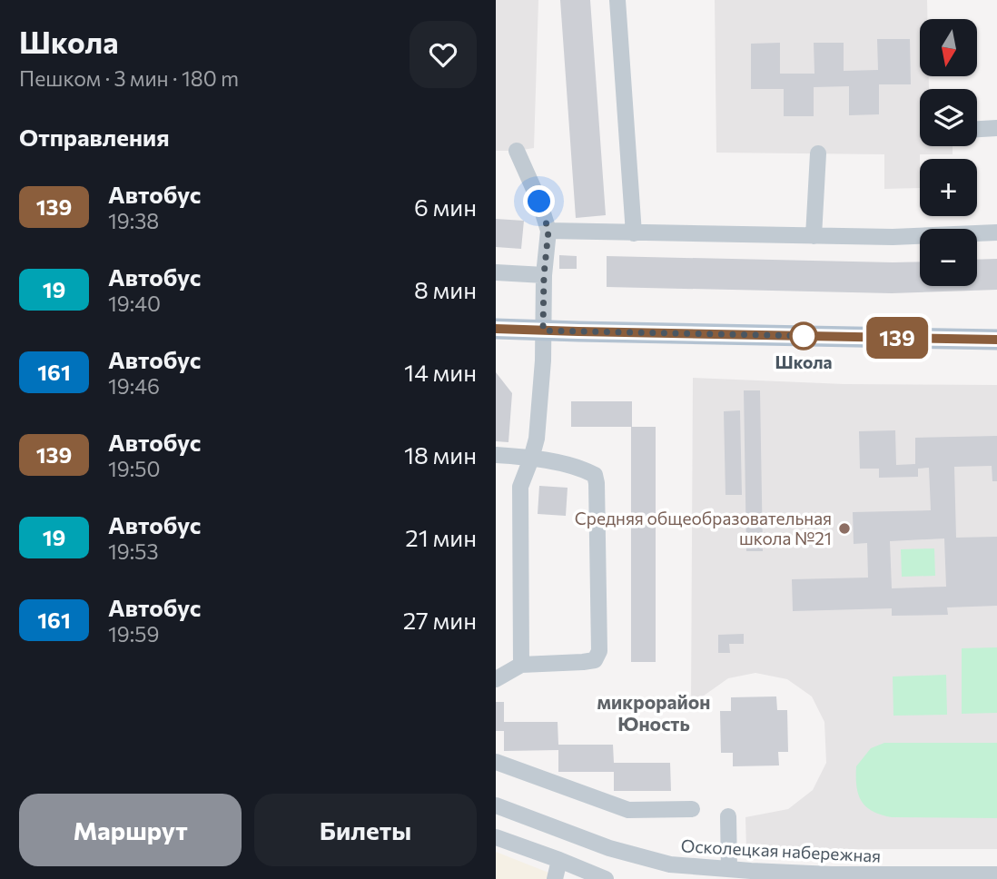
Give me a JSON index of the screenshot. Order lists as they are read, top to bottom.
{
  "streets": {
    "street": ["Осколецкая набережная"]
  },
  "districts": ["микрорайон Юность"],
  "places": ["Школа", "Средняя общеобразовательная школа №21"],
  "lines": ["bus line 139"],
  "north": "bottom",
  "page": {
    "heading": [
      ["Школа", "Пешком · 3 мин · 180 m"],
      "Отправления"
    ],
    "on_map": "139",
    "map_buttons": ["+", "−"],
    "list": [
      {
        "mark": "139",
        "name": "Автобус",
        "note": "19:38",
        "value": "6 мин"
      },
      {
        "mark": "19",
        "name": "Автобус",
        "note": "19:40",
        "value": "8 мин"
      },
      {
        "mark": "161",
        "name": "Автобус",
        "note": "19:46",
        "value": "14 мин"
      },
      {
        "mark": "139",
        "name": "Автобус",
        "note": "19:50",
        "value": "18 мин"
      },
      {
        "mark": "19",
        "name": "Автобус",
        "note": "19:53",
        "value": "21 мин"
      },
      {
        "mark": "161",
        "name": "Автобус",
        "note": "19:59",
        "value": "27 мин"
      }
    ],
    "buttons": ["Маршрут", "Билеты"]
  }
}
